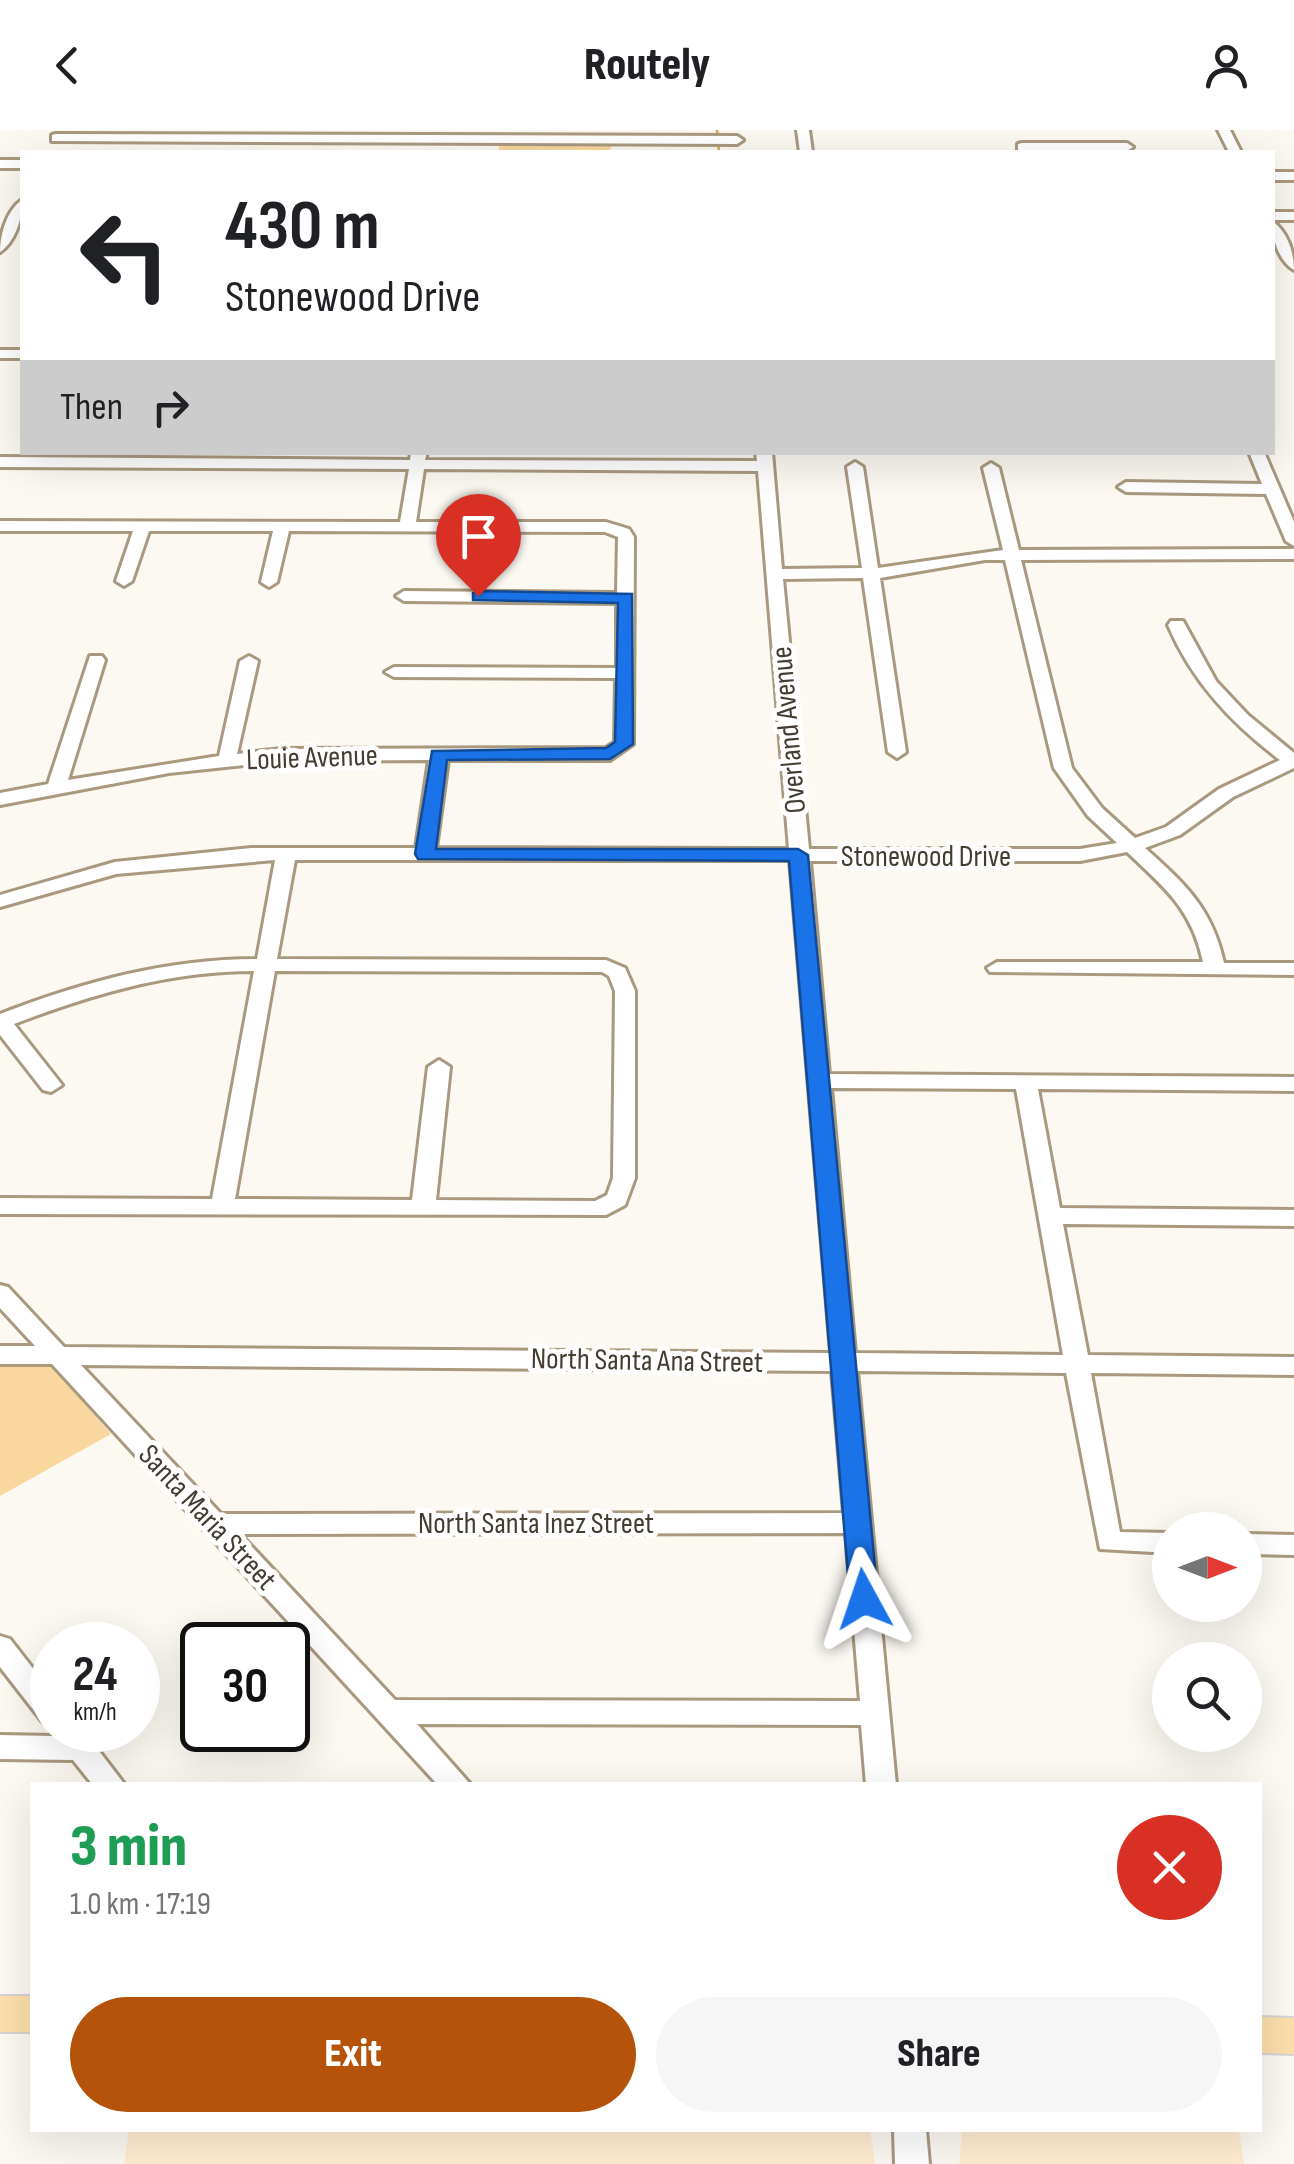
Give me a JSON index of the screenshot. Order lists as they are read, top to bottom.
{
  "streets": {
    "street": [
      "Overland Avenue",
      "Louie Avenue",
      "Stonewood Drive",
      "North Santa Ana Street",
      "Santa Maria Street",
      "North Santa Inez Street"
    ]
  },
  "crossings": [
    ["Overland Avenue", "Stonewood Drive"],
    ["Overland Avenue", "North Santa Ana Street"],
    ["Overland Avenue", "North Santa Inez Street"],
    ["North Santa Ana Street", "Santa Maria Street"],
    ["Santa Maria Street", "North Santa Inez Street"]
  ],
  "north": "right",
  "page": {
    "header": "Routely",
    "turn": ["430 m", "Stonewood Drive"],
    "then": "Then",
    "speed": "24 km/h",
    "limit": "30",
    "heading": ["3 min", "1.0 km · 17:19"],
    "buttons": ["Exit", "Share"]
  }
}
